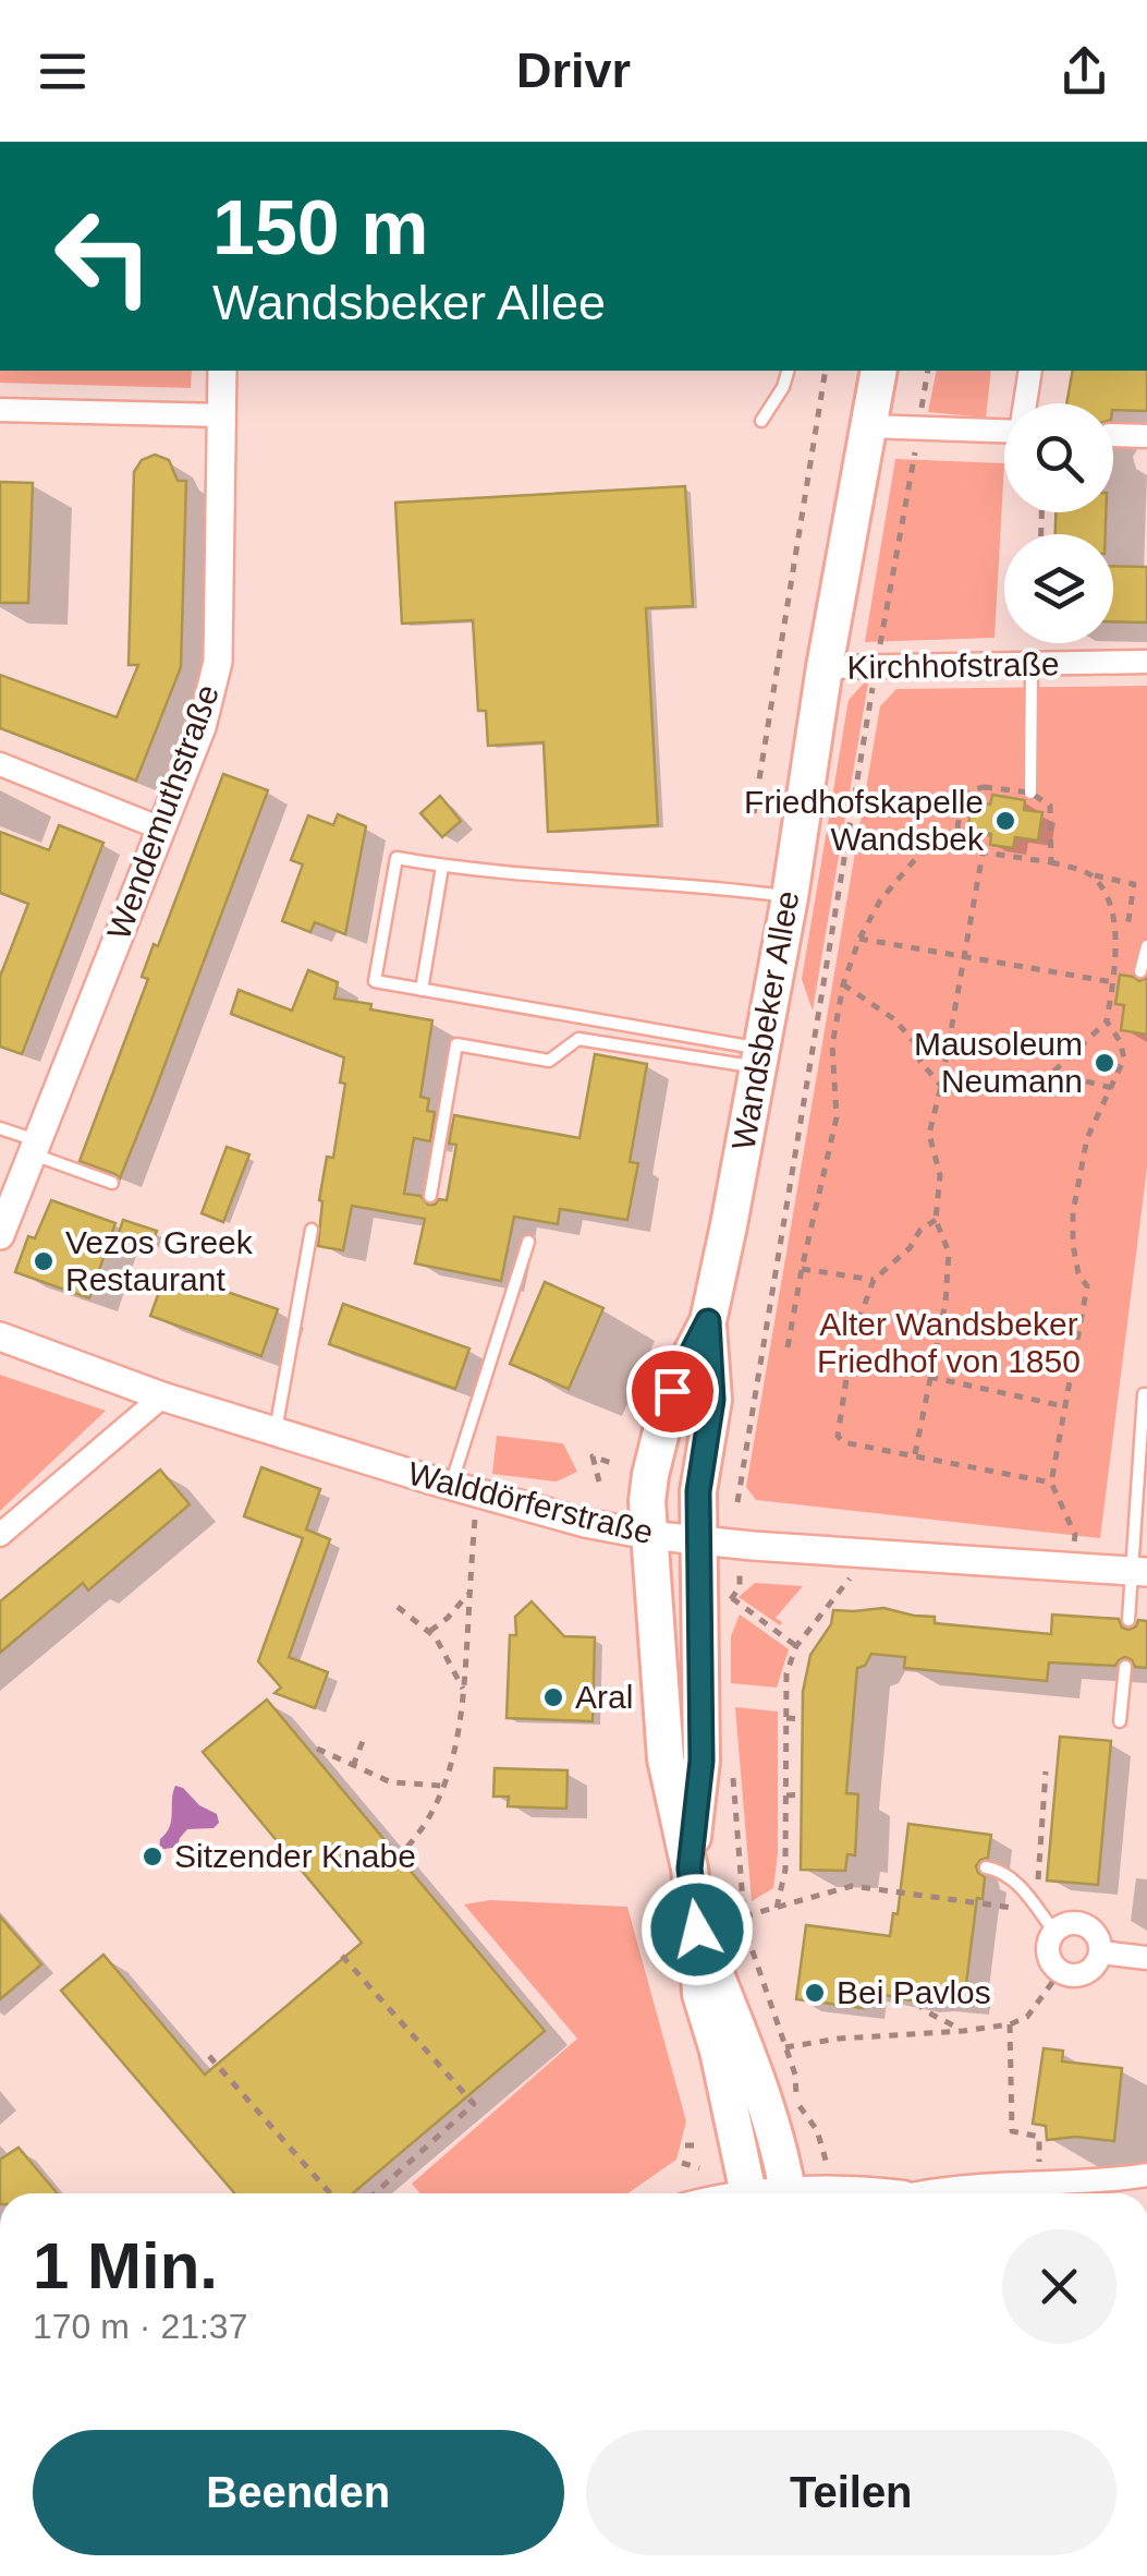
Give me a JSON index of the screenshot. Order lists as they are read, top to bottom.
{
  "streets": {
    "main road": ["Wandsbeker Allee"],
    "street": ["Kirchhofstraße", "Wendemuthstraße", "Walddörferstraße"]
  },
  "crossings": [
    ["Kirchhofstraße", "Wandsbeker Allee"],
    ["Wandsbeker Allee", "Walddörferstraße"]
  ],
  "parks": ["Alter Wandsbeker Friedhof von 1850"],
  "places": [
    "Friedhofskapelle Wandsbek",
    "Mausoleum Neumann",
    "Vezos Greek Restaurant",
    "Aral",
    "Sitzender Knabe",
    "Bei Pavlos"
  ],
  "page": {
    "header": "Drivr",
    "turn": ["150 m", "Wandsbeker Allee"],
    "heading": ["1 Min.", "170 m · 21:37"],
    "buttons": ["Beenden", "Teilen"]
  }
}
